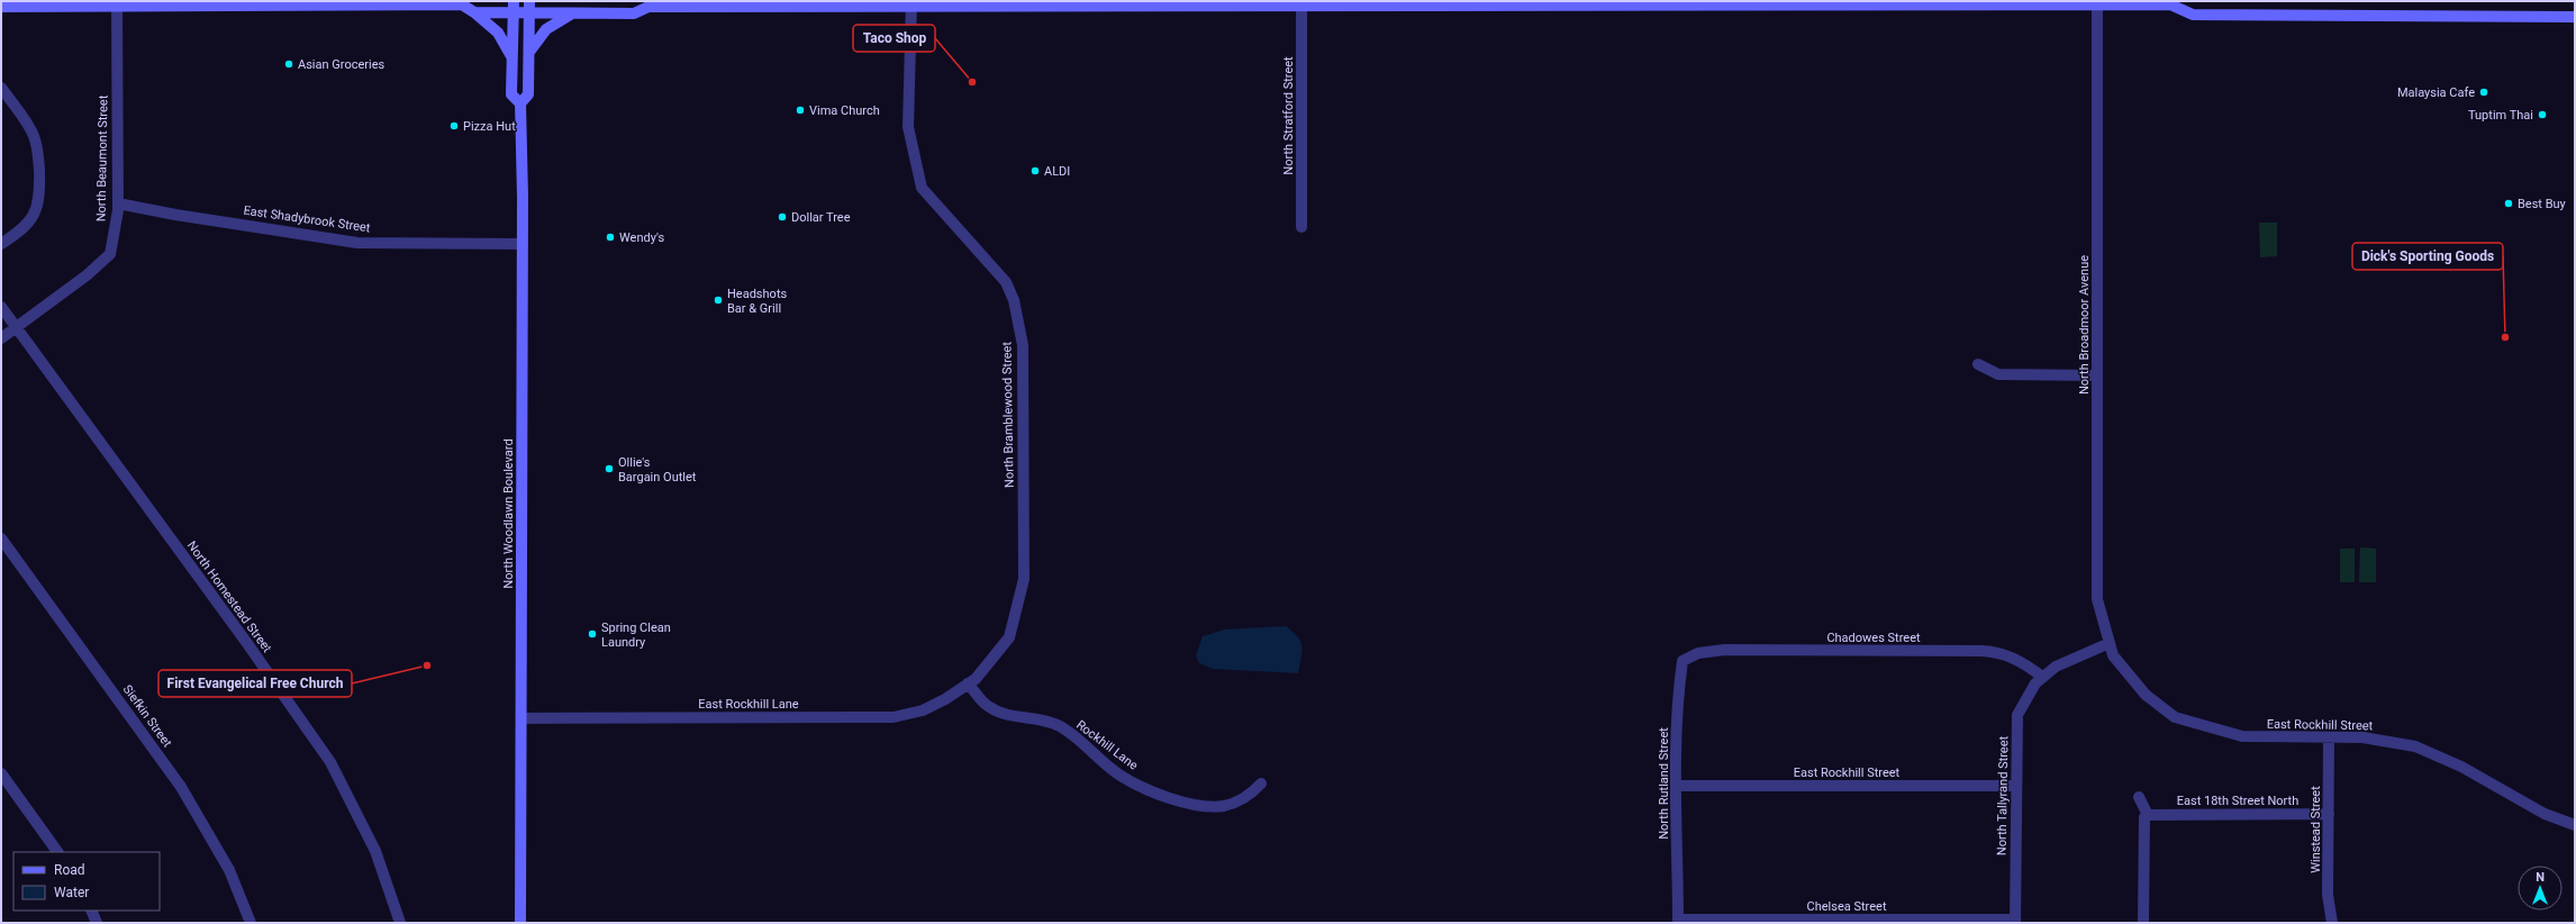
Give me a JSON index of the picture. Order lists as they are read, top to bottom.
{
  "streets": {
    "main road": ["North Woodlawn Boulevard"],
    "street": [
      "North Stratford Street",
      "North Beaumont Street",
      "East Shadybrook Street",
      "North Broadmoor Avenue",
      "North Bramblewood Street",
      "North Homestead Street",
      "Chadowes Street",
      "East Rockhill Lane",
      "Siefkin Street",
      "East Rockhill Street",
      "Rockhill Lane",
      "North Rutland Street",
      "North Tallyrand Street",
      "East 18th Street North",
      "Winstead Street",
      "Chelsea Street"
    ]
  },
  "crossings": [
    ["North Beaumont Street", "East Shadybrook Street"],
    ["North Beaumont Street", "North Homestead Street"],
    ["East Shadybrook Street", "North Woodlawn Boulevard"],
    ["North Broadmoor Avenue", "East Rockhill Street"],
    ["North Bramblewood Street", "East Rockhill Lane"],
    ["North Bramblewood Street", "Rockhill Lane"],
    ["North Woodlawn Boulevard", "East Rockhill Lane"],
    ["Chadowes Street", "North Rutland Street"],
    ["Chadowes Street", "North Tallyrand Street"],
    ["East Rockhill Lane", "Rockhill Lane"],
    ["East Rockhill Street", "North Rutland Street"],
    ["East Rockhill Street", "North Tallyrand Street"],
    ["East Rockhill Street", "Winstead Street"],
    ["North Rutland Street", "Chelsea Street"],
    ["North Tallyrand Street", "Chelsea Street"],
    ["East 18th Street North", "Winstead Street"]
  ],
  "places": [
    "Asian Groceries",
    "Taco Shop",
    "Malaysia Cafe",
    "Vima Church",
    "Tuptim Thai",
    "Pizza Hut",
    "ALDI",
    "Best Buy",
    "Dollar Tree",
    "Wendy's",
    "Headshots Bar & Grill",
    "Dick's Sporting Goods",
    "Ollie's Bargain Outlet",
    "Spring Clean Laundry",
    "First Evangelical Free Church"
  ],
  "legend": ["Road", "Water"],
  "north": "top"
}
